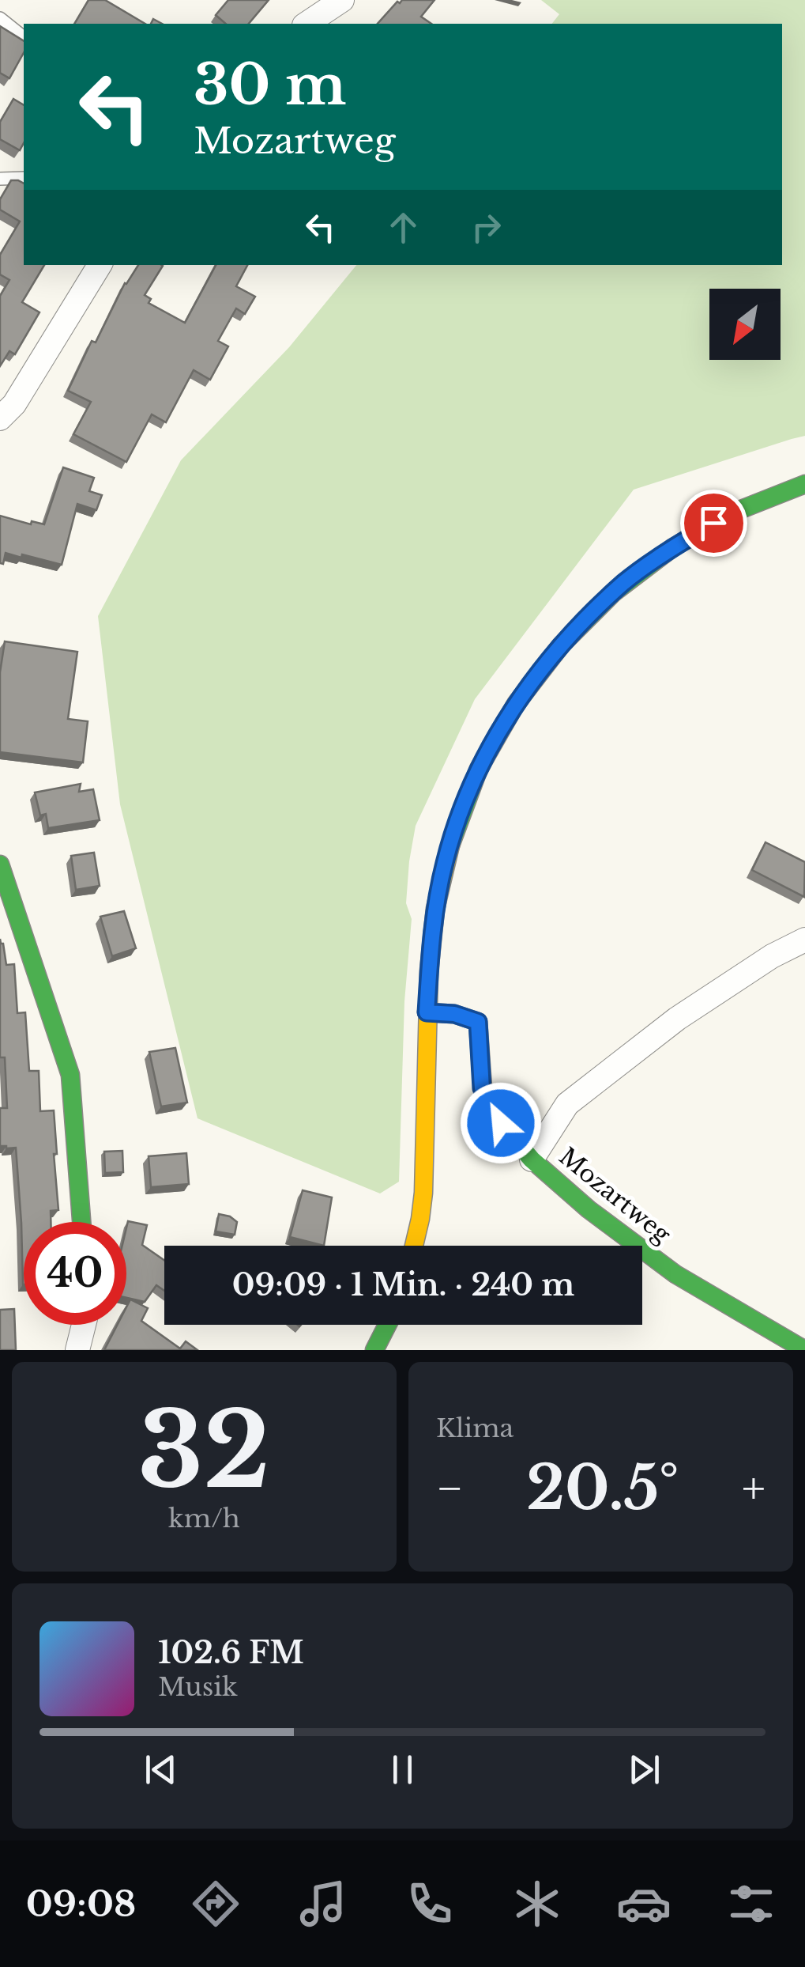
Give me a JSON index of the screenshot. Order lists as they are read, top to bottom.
{
  "streets": {
    "main road": ["Mozartweg"]
  },
  "north": "bottom left",
  "page": {
    "turn": ["30 m", "Mozartweg"],
    "limit": "40",
    "trip": "09:09 · 1 Min. · 240 m",
    "tile": [
      ["32", "km/h"],
      "Klima"
    ],
    "heat": ["−", "20.5°", "+"],
    "song": ["102.6 FM", "Musik"],
    "tabs": "09:08"
  }
}
